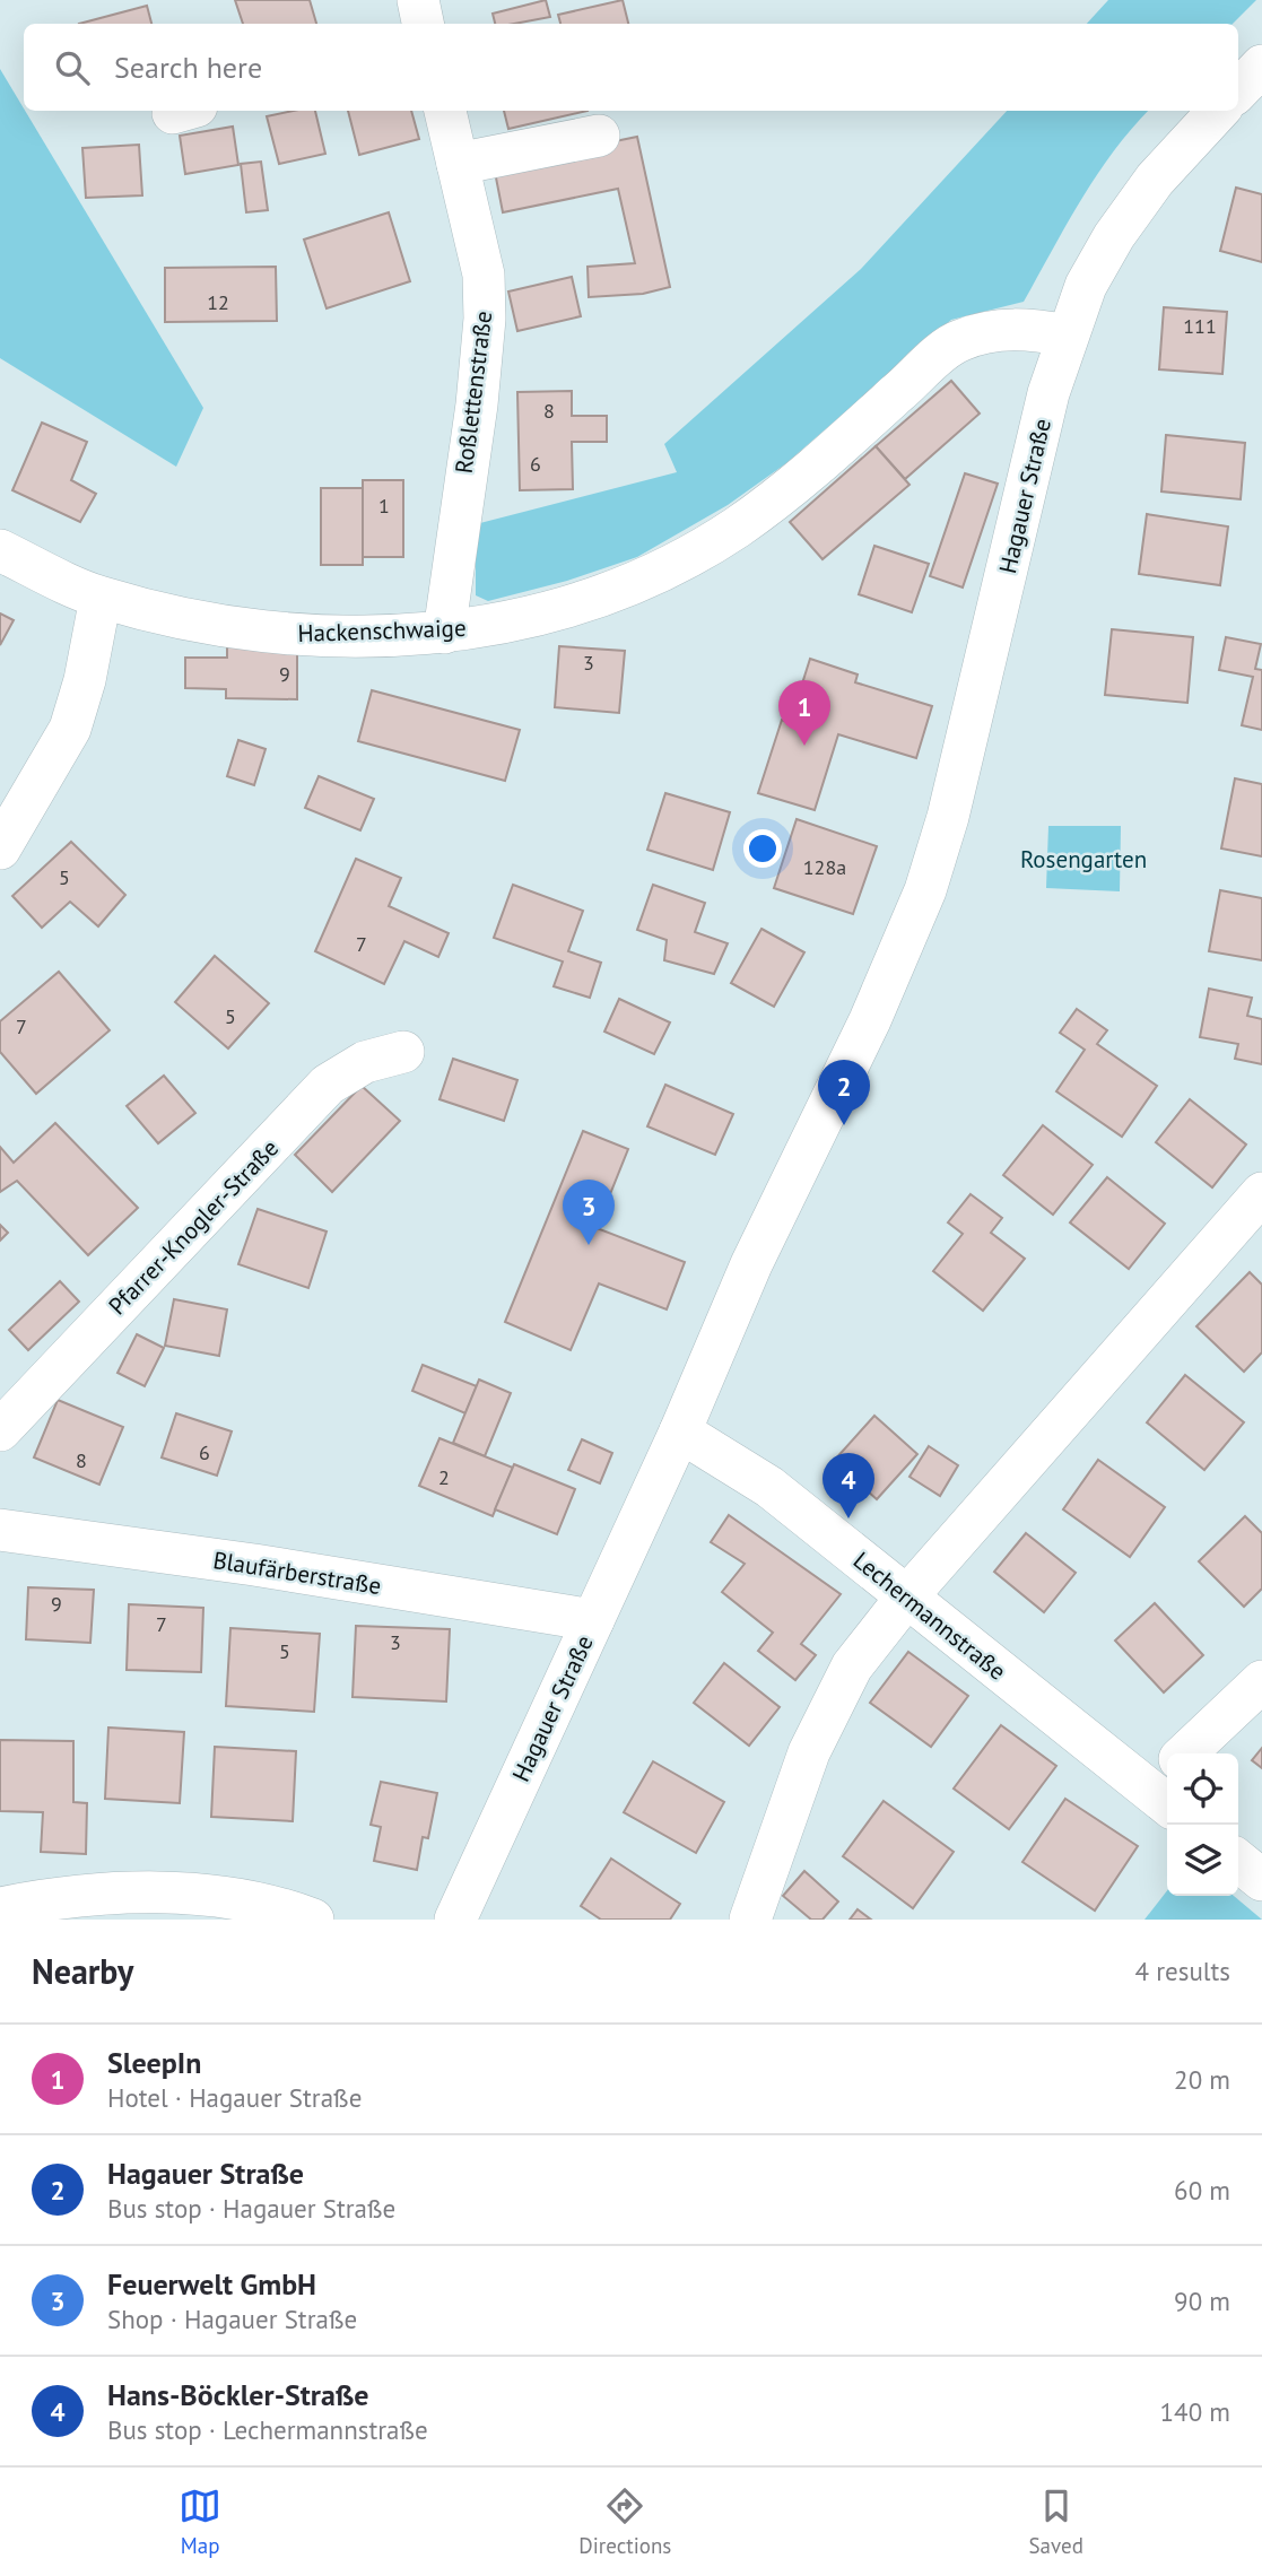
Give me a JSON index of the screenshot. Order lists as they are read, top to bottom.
{
  "streets": {
    "street": [
      "Roßlettenstraße",
      "Hagauer Straße",
      "Hackenschwaige",
      "Pfarrer-Knogler-Straße",
      "Blaufärberstraße",
      "Lechermannstraße"
    ]
  },
  "crossings": [
    ["Roßlettenstraße", "Hackenschwaige"],
    ["Hagauer Straße", "Hackenschwaige"],
    ["Hagauer Straße", "Blaufärberstraße"],
    ["Hagauer Straße", "Lechermannstraße"]
  ],
  "parks": ["Rosengarten"],
  "house_numbers": [
    "12",
    "111",
    "8",
    "6",
    "1",
    "3",
    "9",
    "128a",
    "5",
    "7",
    "5",
    "7",
    "6",
    "8",
    "2",
    "9",
    "7",
    "3",
    "5"
  ],
  "page": {
    "search": "Search here",
    "pins": [
      "1",
      "2",
      "3",
      "4"
    ],
    "heading": ["Nearby", "4 results"],
    "list": [
      {
        "mark": "1",
        "name": "SleepIn",
        "note": "Hotel · Hagauer Straße",
        "value": "20 m"
      },
      {
        "mark": "2",
        "name": "Hagauer Straße",
        "note": "Bus stop · Hagauer Straße",
        "value": "60 m"
      },
      {
        "mark": "3",
        "name": "Feuerwelt GmbH",
        "note": "Shop · Hagauer Straße",
        "value": "90 m"
      },
      {
        "mark": "4",
        "name": "Hans-Böckler-Straße",
        "note": "Bus stop · Lechermannstraße",
        "value": "140 m"
      }
    ],
    "nav": ["Map", "Directions", "Saved"]
  }
}
